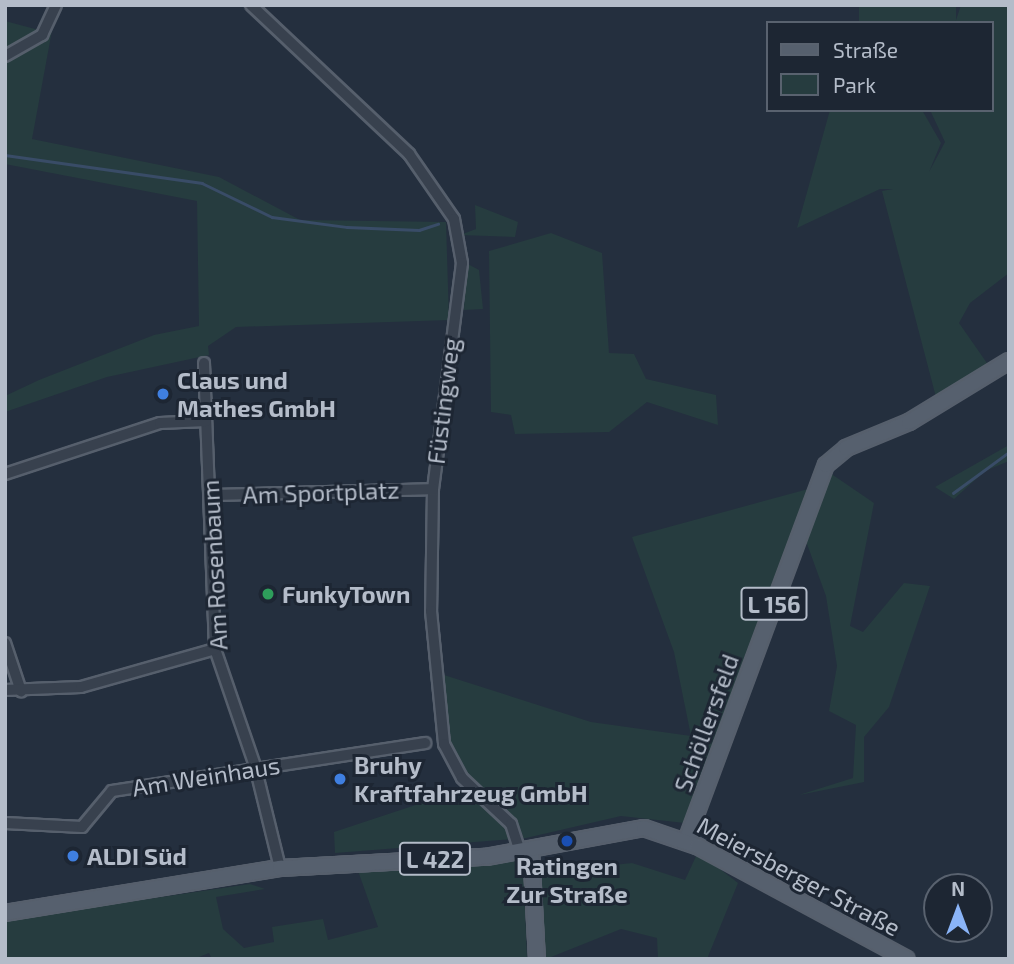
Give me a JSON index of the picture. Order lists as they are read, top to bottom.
{
  "streets": {
    "main road": [
      "L 156",
      "Schöllersfeld",
      "L 422",
      "Meiersberger Straße"
    ],
    "street": [
      "Füstingweg",
      "Am Sportplatz",
      "Am Rosenbaum",
      "Am Weinhaus"
    ]
  },
  "crossings": [
    ["Füstingweg", "Am Sportplatz"],
    ["Füstingweg", "Meiersberger Straße"],
    ["Am Sportplatz", "Am Rosenbaum"],
    ["Am Rosenbaum", "Am Weinhaus"],
    ["Am Rosenbaum", "Meiersberger Straße"],
    ["Schöllersfeld", "Meiersberger Straße"]
  ],
  "places": [
    "Claus und Mathes GmbH",
    "FunkyTown",
    "Bruhy Kraftfahrzeug GmbH",
    "Ratingen Zur Straße",
    "ALDI Süd"
  ],
  "legend": ["Straße", "Park"],
  "north": "top"
}
